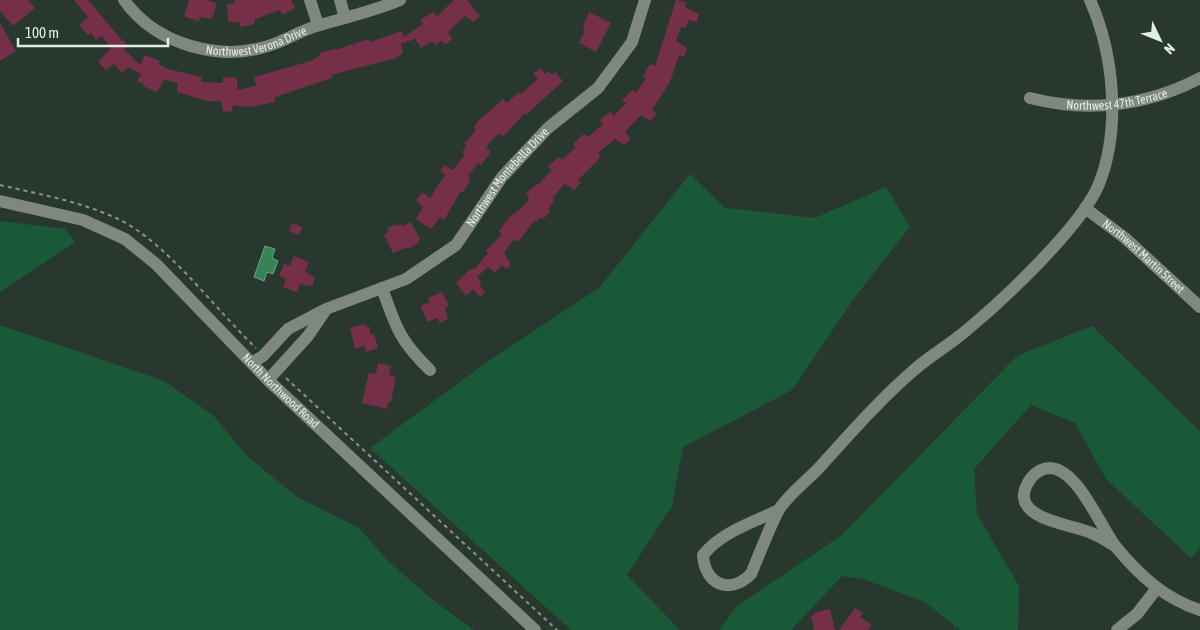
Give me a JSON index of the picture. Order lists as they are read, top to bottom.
{
  "streets": {
    "street": [
      "Northwest Verona Drive",
      "Northwest 47th Terrace",
      "Northwest Montebella Drive",
      "Northwest Martin Street",
      "North Northwood Road"
    ]
  },
  "crossings": [
    ["Northwest Montebella Drive", "North Northwood Road"]
  ],
  "scale_bar": "100 m",
  "north": "bottom right"
}
